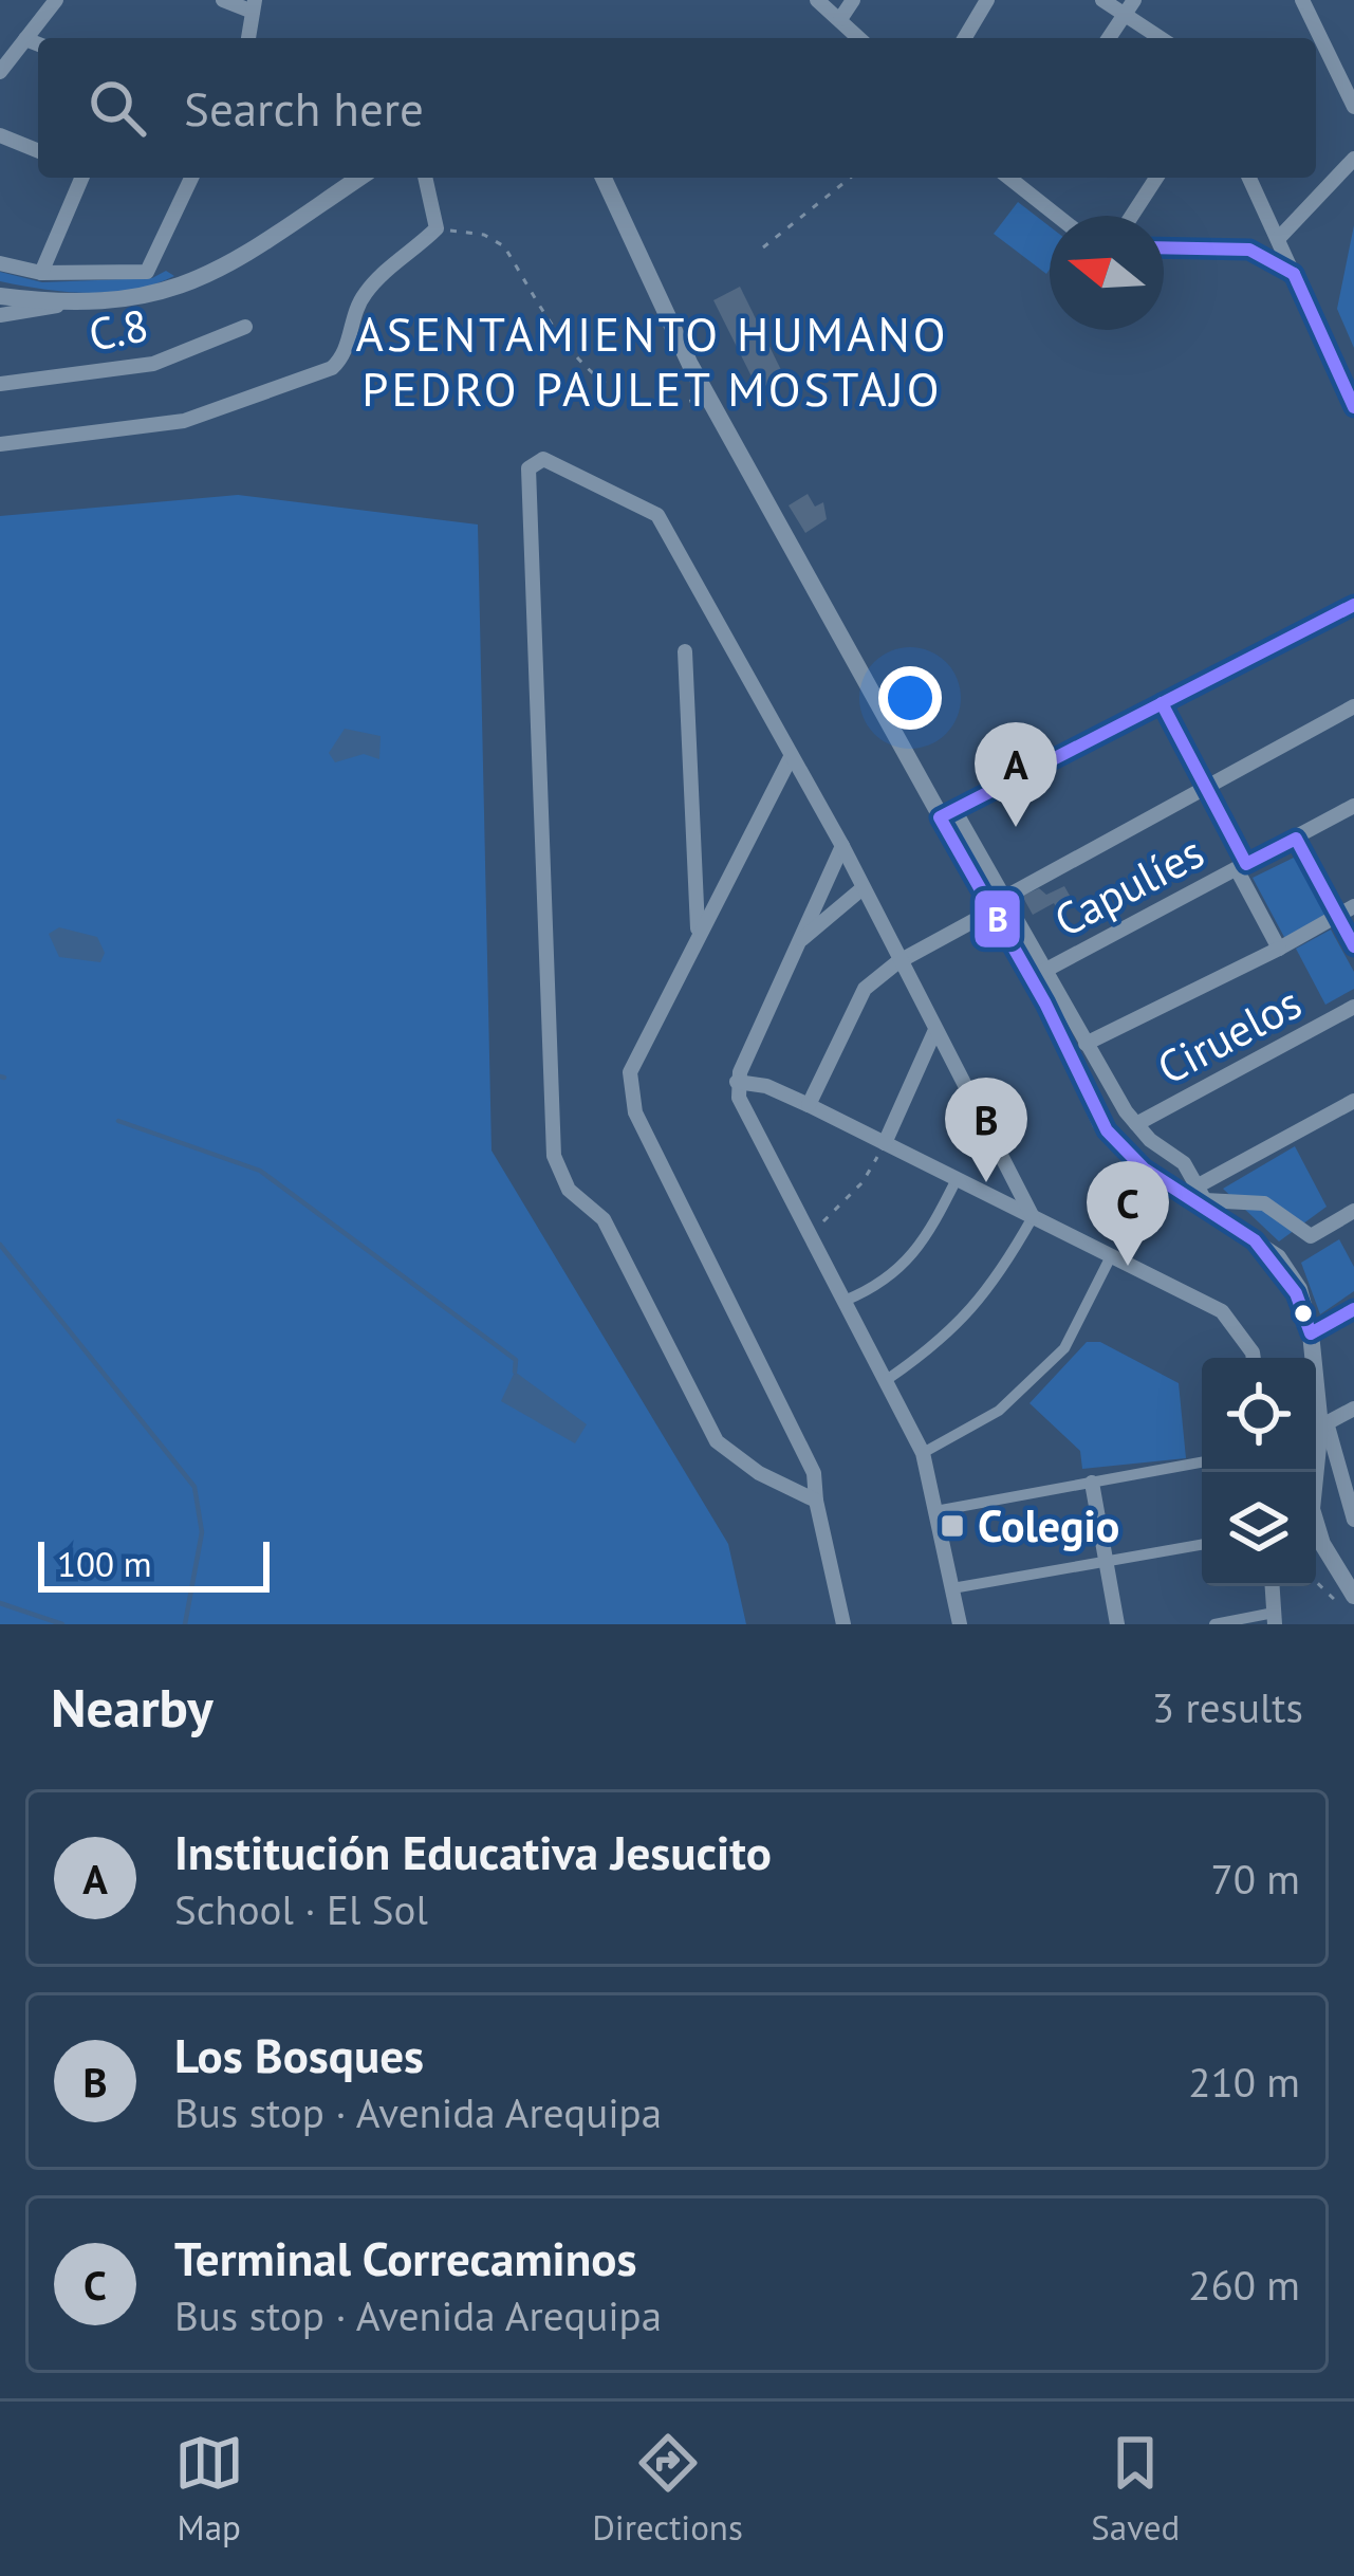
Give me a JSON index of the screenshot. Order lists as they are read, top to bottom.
{
  "streets": {
    "street": ["C.8", "Capulíes", "Ciruelos"]
  },
  "districts": ["ASENTAMIENTO HUMANO PEDRO PAULET MOSTAJO"],
  "places": {
    "transit": ["Colegio"]
  },
  "lines": ["transit line B"],
  "scale_bar": "100 m",
  "north": "left",
  "page": {
    "search": "Search here",
    "pins": ["A", "B", "C"],
    "scale": "100 m",
    "heading": ["Nearby", "3 results"],
    "list": [
      {
        "mark": "A",
        "name": "Institución Educativa Jesucito",
        "note": "School · El Sol",
        "value": "70 m"
      },
      {
        "mark": "B",
        "name": "Los Bosques",
        "note": "Bus stop · Avenida Arequipa",
        "value": "210 m"
      },
      {
        "mark": "C",
        "name": "Terminal Correcaminos",
        "note": "Bus stop · Avenida Arequipa",
        "value": "260 m"
      }
    ],
    "nav": ["Map", "Directions", "Saved"]
  }
}
